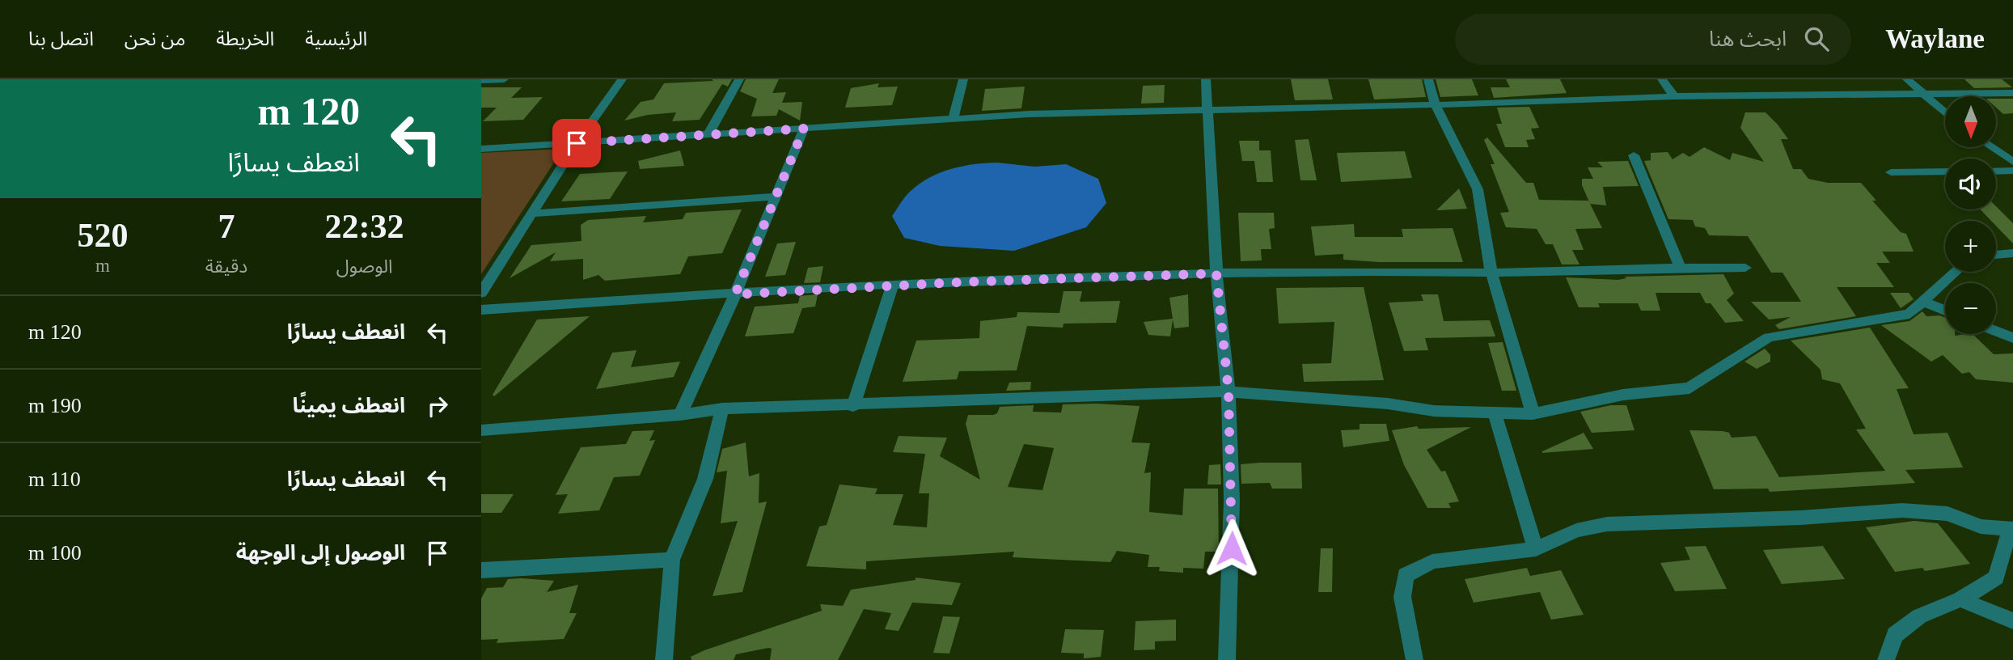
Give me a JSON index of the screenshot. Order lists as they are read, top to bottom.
{
  "north": "bottom",
  "page": {
    "header": "Waylane",
    "search": "ابحث هنا",
    "nav": [
      "الرئيسية",
      "الخريطة",
      "من نحن",
      "اتصل بنا"
    ],
    "turn": ["120 m", "انعطف يسارًا"],
    "map_buttons": ["+", "−"],
    "eta": [
      "22:32",
      "الوصول",
      "7",
      "دقيقة",
      "520",
      "m"
    ],
    "list": [
      {
        "name": "انعطف يسارًا",
        "value": "120 m"
      },
      {
        "name": "انعطف يمينًا",
        "value": "190 m"
      },
      {
        "name": "انعطف يسارًا",
        "value": "110 m"
      },
      {
        "name": "الوصول إلى الوجهة",
        "value": "100 m"
      }
    ]
  }
}
